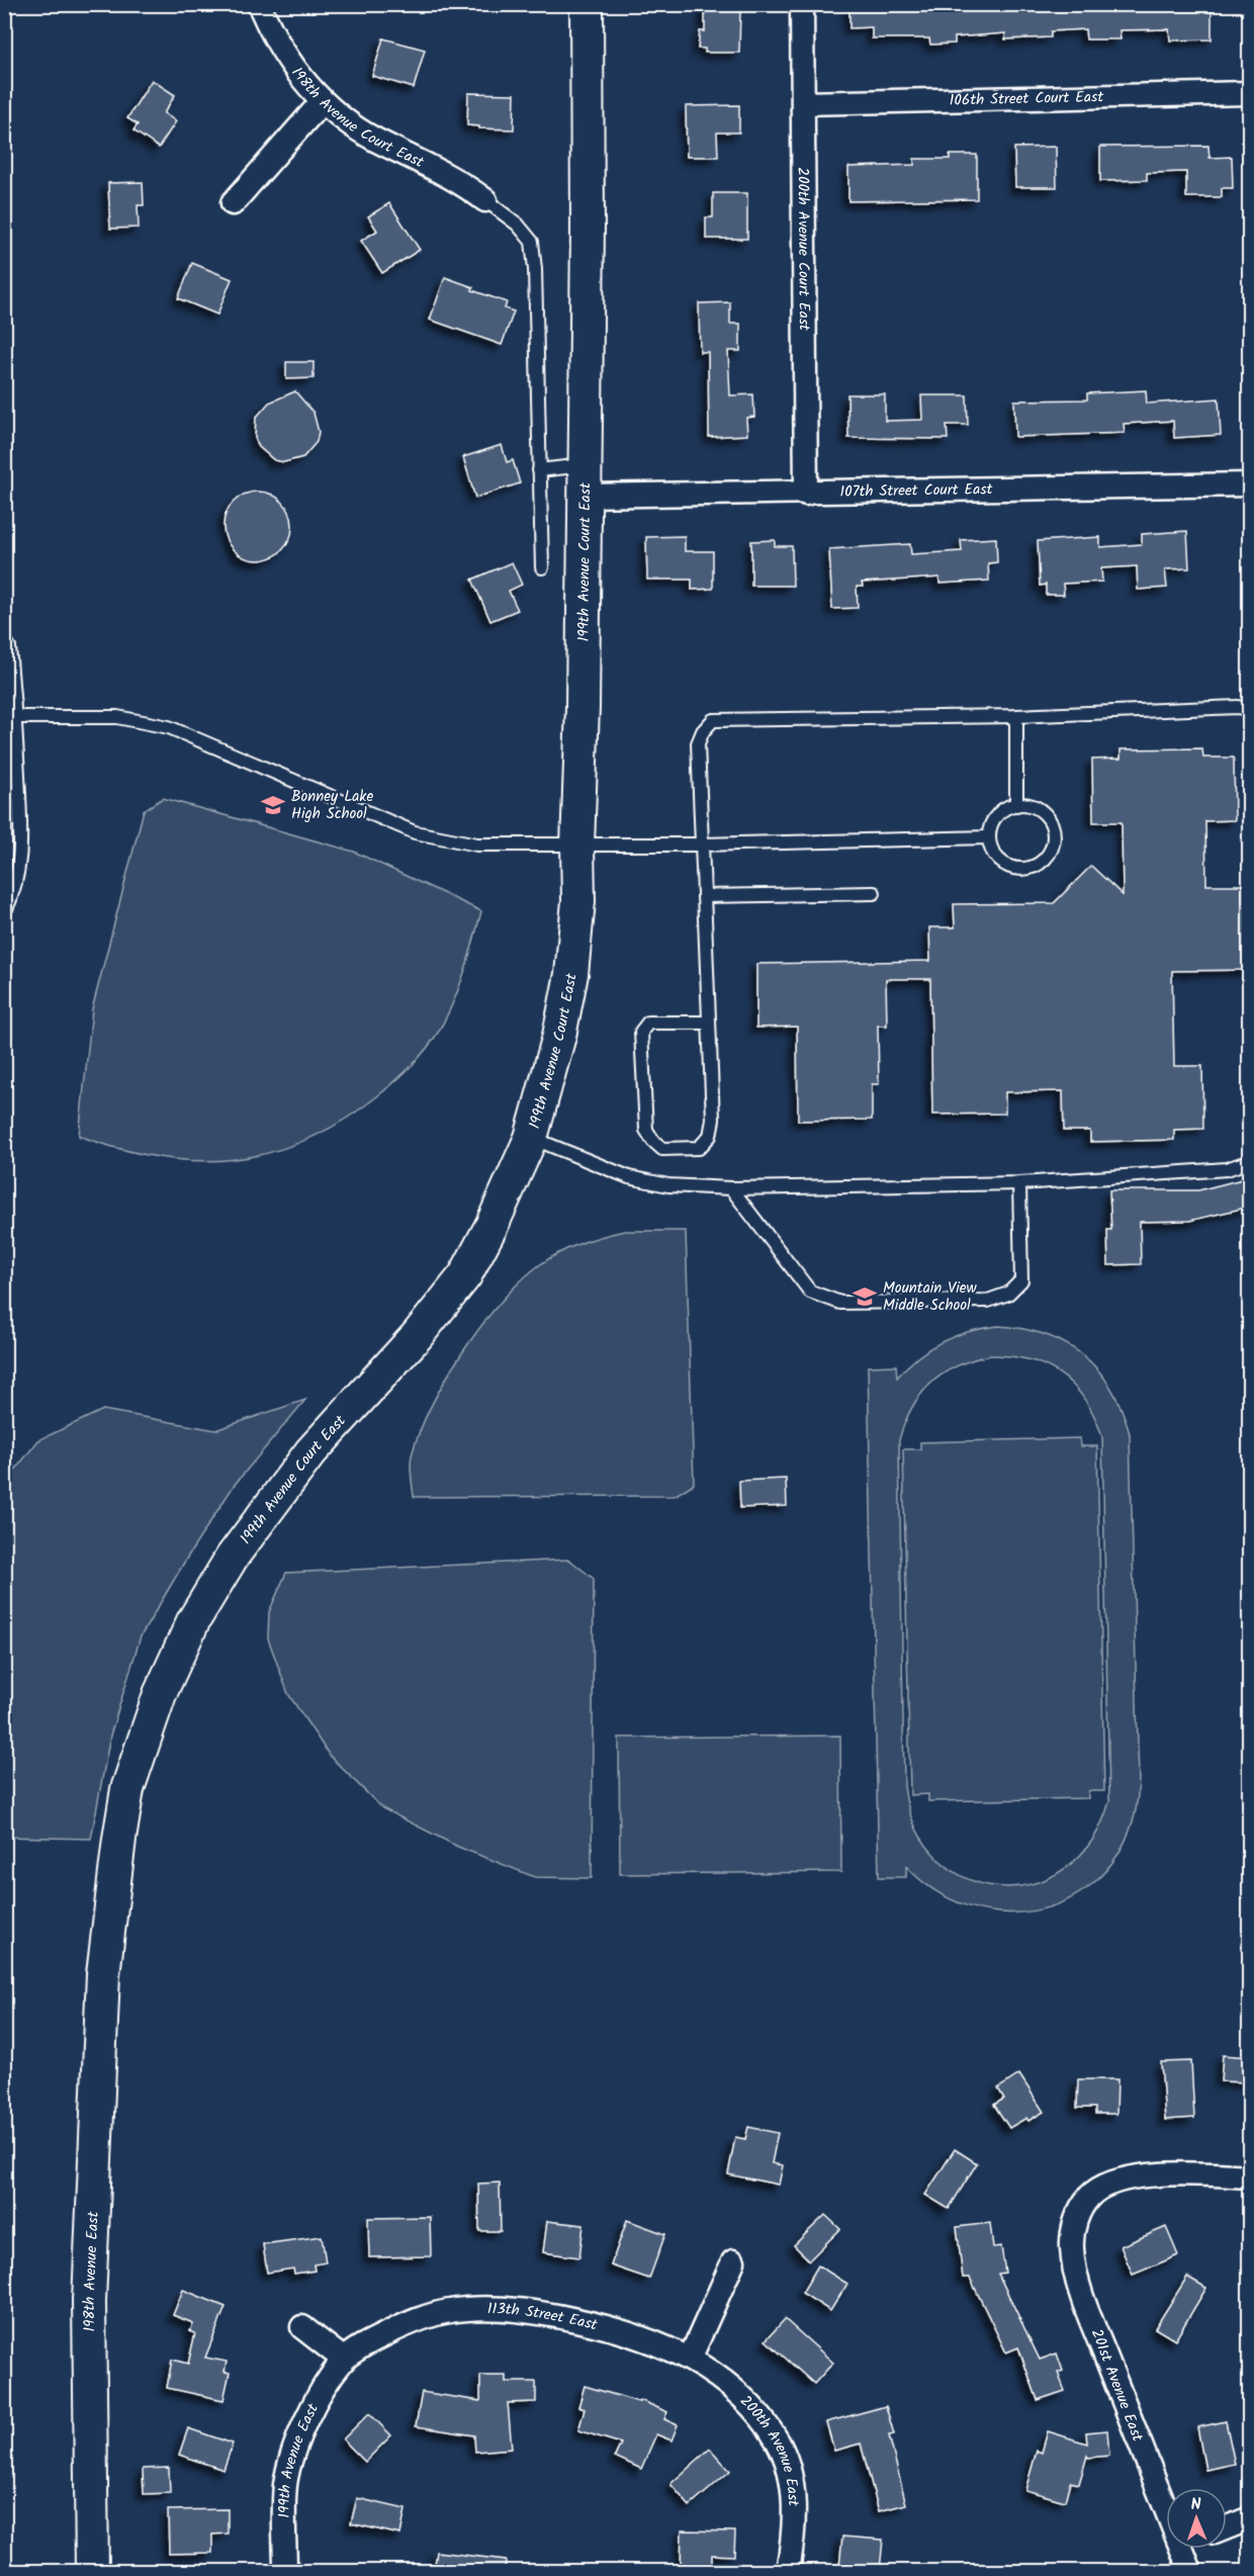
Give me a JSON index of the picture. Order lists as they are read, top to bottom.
{
  "streets": {
    "main road": ["199th Avenue Court East", "198th Avenue East"],
    "street": [
      "106th Street Court East",
      "198th Avenue Court East",
      "200th Avenue Court East",
      "107th Street Court East",
      "113th Street East",
      "201st Avenue East",
      "200th Avenue East",
      "199th Avenue East"
    ]
  },
  "crossings": [
    ["106th Street Court East", "200th Avenue Court East"],
    ["200th Avenue Court East", "107th Street Court East"],
    ["107th Street Court East", "199th Avenue Court East"],
    ["199th Avenue Court East", "198th Avenue East"],
    ["113th Street East", "200th Avenue East"],
    ["113th Street East", "199th Avenue East"]
  ],
  "places": {
    "school or university": ["Bonney Lake High School", "Mountain View Middle School"]
  },
  "north": "top"
}
